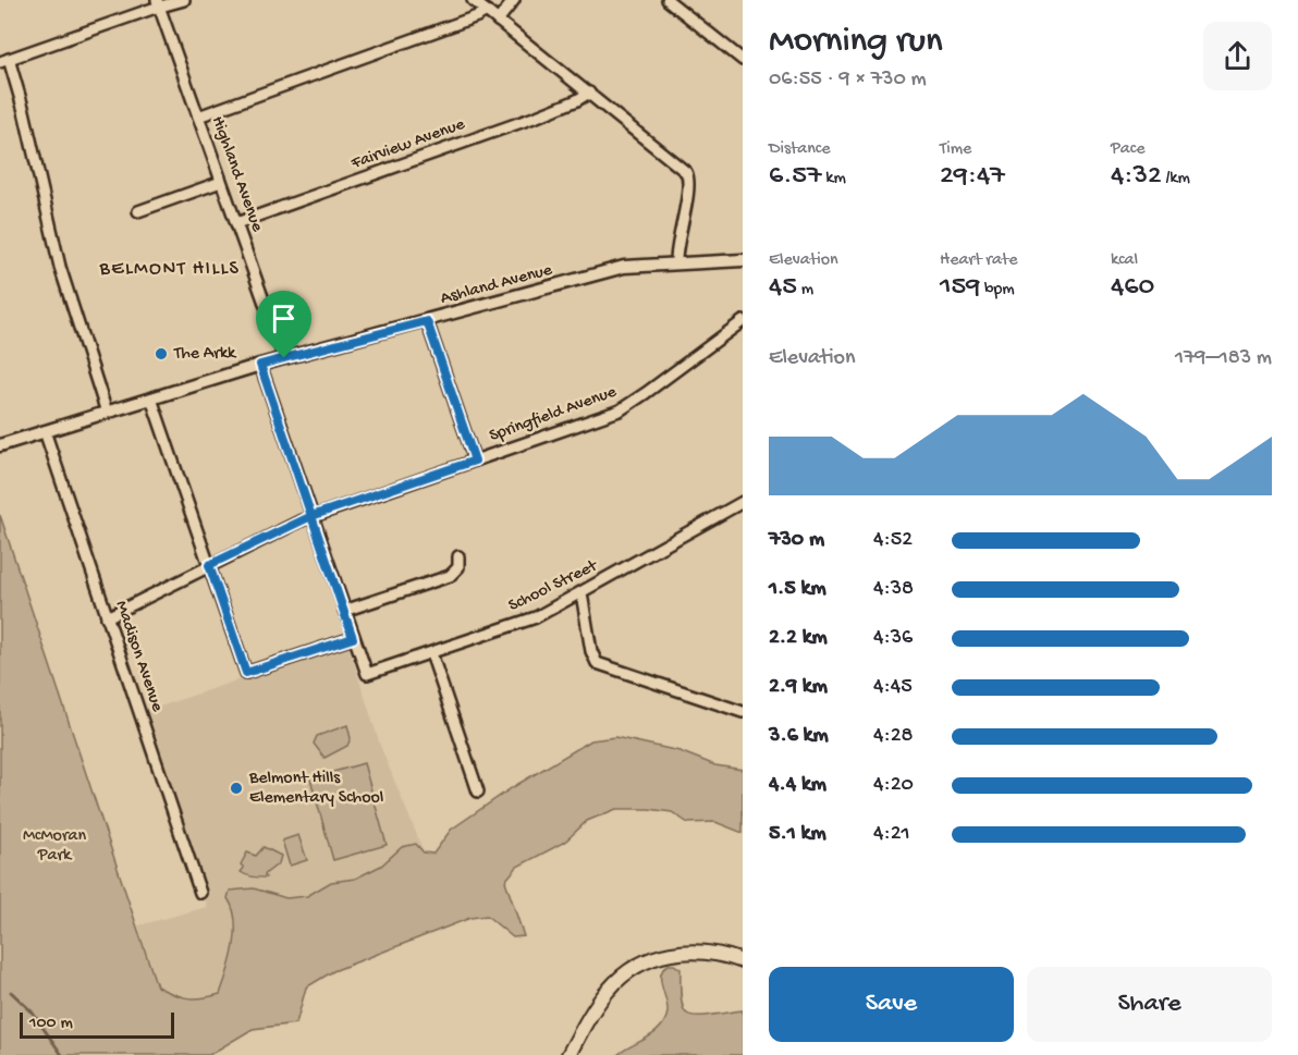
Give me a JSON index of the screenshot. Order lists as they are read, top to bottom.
{
  "streets": {
    "street": [
      "Fairview Avenue",
      "Highland Avenue",
      "Ashland Avenue",
      "Springfield Avenue",
      "School Street",
      "Madison Avenue"
    ]
  },
  "crossings": [
    ["Fairview Avenue", "Highland Avenue"],
    ["Highland Avenue", "Ashland Avenue"],
    ["Ashland Avenue", "Madison Avenue"],
    ["Springfield Avenue", "Madison Avenue"]
  ],
  "districts": ["BELMONT HILLS"],
  "parks": ["McMoran Park"],
  "places": ["The Arkk", "Belmont Hills Elementary School"],
  "scale_bar": "100 m",
  "page": {
    "heading": ["Morning run", "06:55 · 9 × 730 m"],
    "stats": [
      ["Distance", "6.57 km"],
      ["Time", "29:47"],
      ["Pace", "4:32 /km"],
      ["Elevation", "45 m"],
      ["Heart rate", "159 bpm"],
      ["kcal", "460"]
    ],
    "chart": ["Elevation", "179–183 m"],
    "list": [
      {
        "name": "730 m",
        "note": "4:52"
      },
      {
        "name": "1.5 km",
        "note": "4:38"
      },
      {
        "name": "2.2 km",
        "note": "4:36"
      },
      {
        "name": "2.9 km",
        "note": "4:45"
      },
      {
        "name": "3.6 km",
        "note": "4:28"
      },
      {
        "name": "4.4 km",
        "note": "4:20"
      },
      {
        "name": "5.1 km",
        "note": "4:21"
      }
    ],
    "buttons": ["Save", "Share"],
    "scale": "100 m"
  }
}
